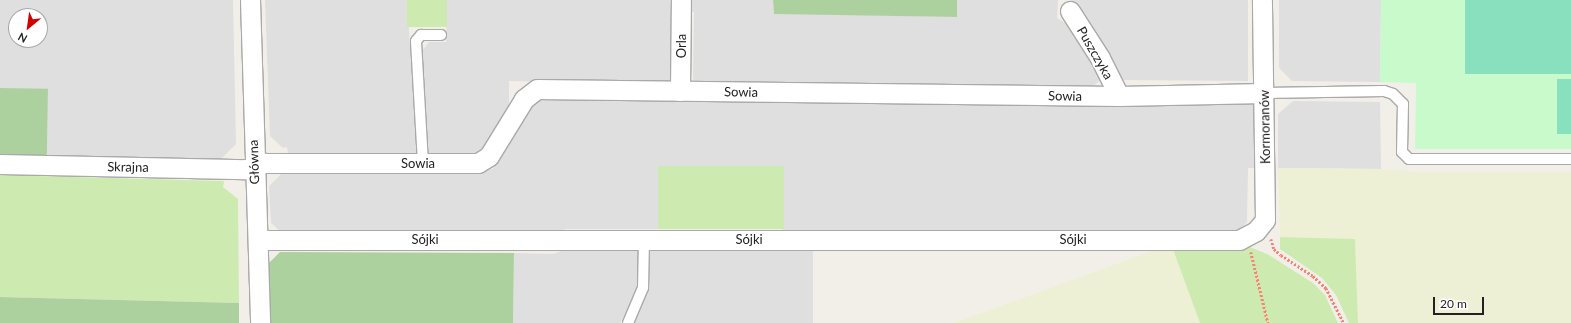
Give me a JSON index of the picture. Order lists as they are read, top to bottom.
{
  "streets": {
    "street": [
      "Orla",
      "Puszczyka",
      "Sowia",
      "Kormoranów",
      "Główna",
      "Skrajna",
      "Sójki"
    ]
  },
  "crossings": [
    ["Orla", "Sowia"],
    ["Puszczyka", "Sowia"],
    ["Sowia", "Kormoranów"],
    ["Sowia", "Główna"],
    ["Sowia", "Skrajna"],
    ["Główna", "Skrajna"],
    ["Główna", "Sójki"]
  ],
  "scale_bar": "20 m",
  "north": "bottom left"
}
